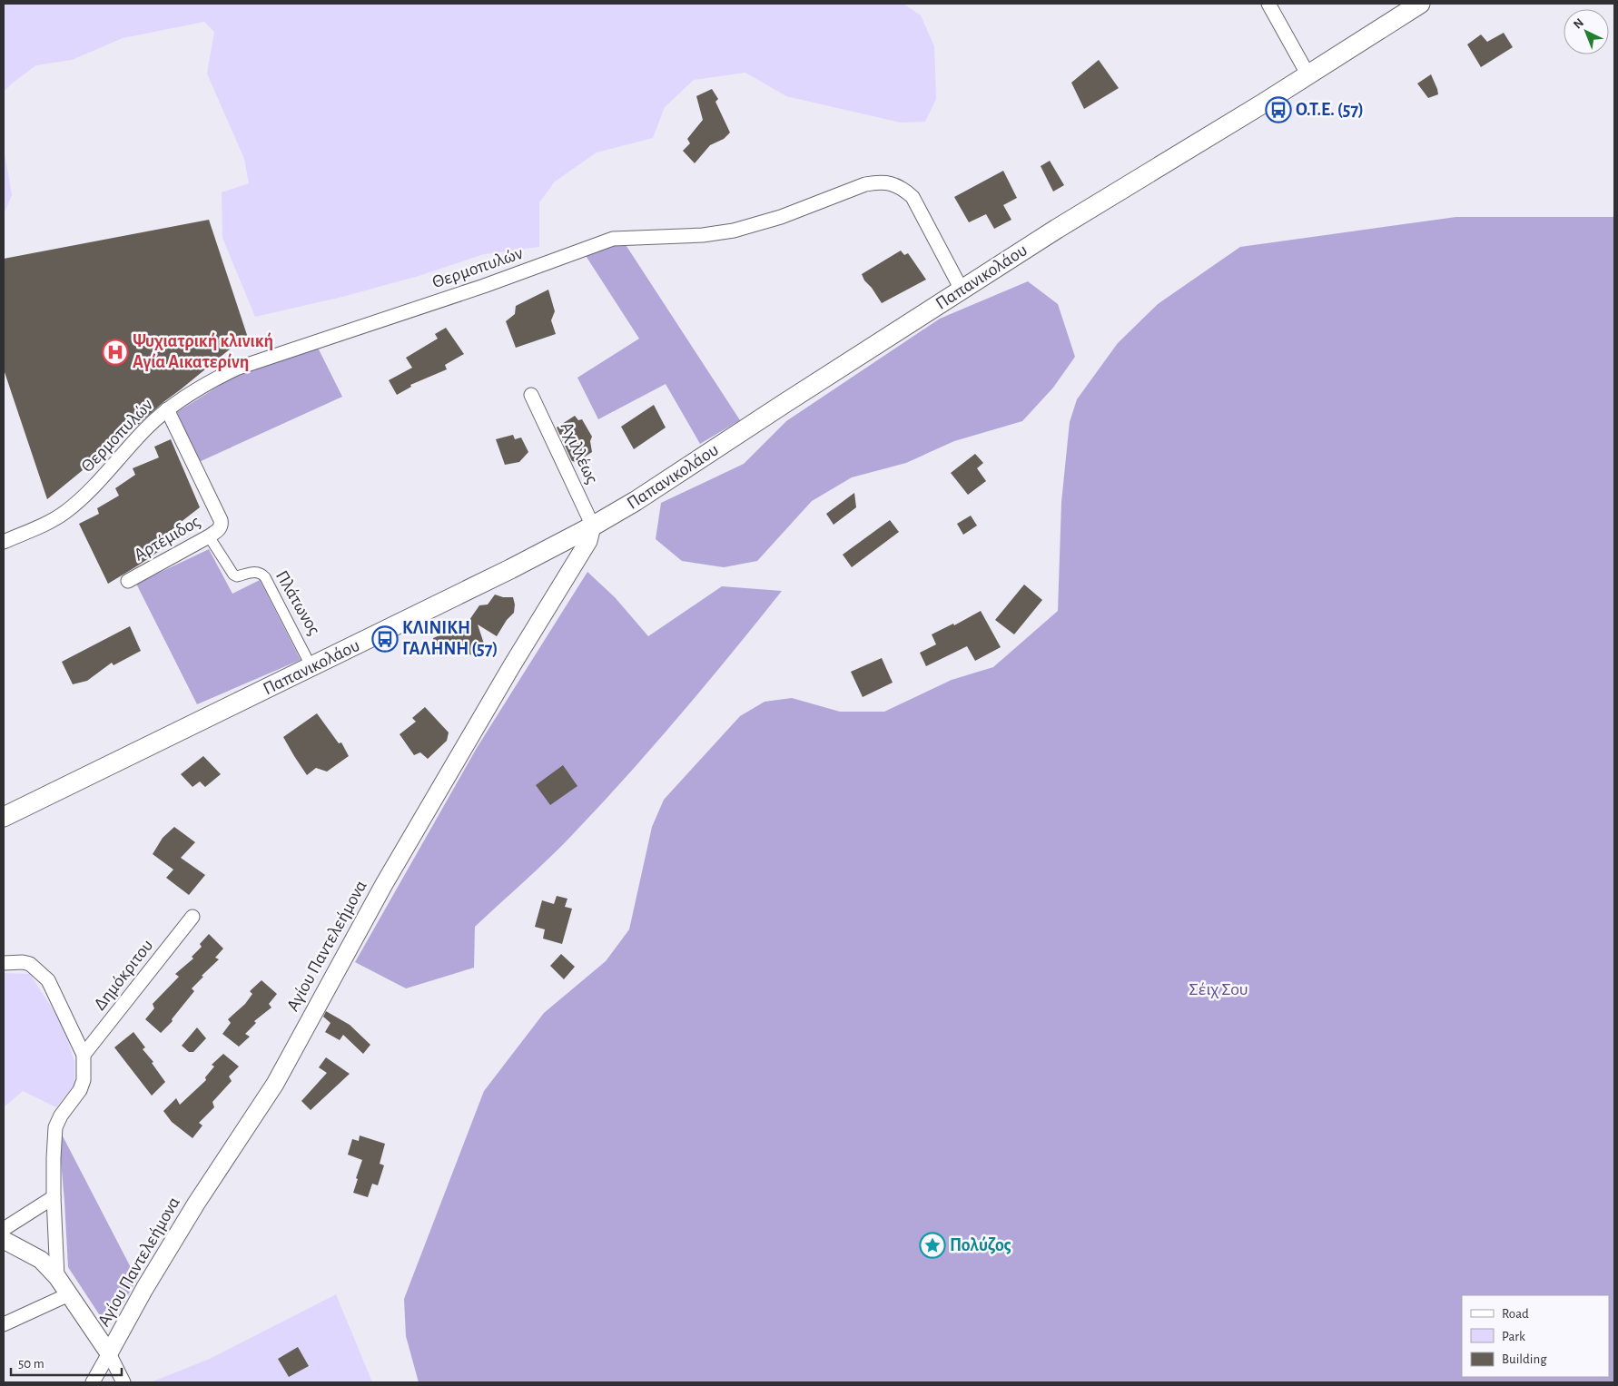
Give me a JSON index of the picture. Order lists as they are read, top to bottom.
{
  "streets": {
    "main road": ["Παπανικολάου"],
    "street": [
      "Θερμοπυλών",
      "Αχιλλέως",
      "Αρτέμιδος",
      "Πλάτωνος",
      "Αγίου Παντελεήμονα",
      "Δημόκριτου"
    ]
  },
  "crossings": [
    ["Θερμοπυλών", "Παπανικολάου"],
    ["Θερμοπυλών", "Αρτέμιδος"],
    ["Παπανικολάου", "Αχιλλέως"],
    ["Παπανικολάου", "Πλάτωνος"],
    ["Παπανικολάου", "Αγίου Παντελεήμονα"],
    ["Αχιλλέως", "Αγίου Παντελεήμονα"],
    ["Αρτέμιδος", "Πλάτωνος"]
  ],
  "parks": ["Σέιχ Σου"],
  "places": {
    "bus stop": ["Ο.Τ.Ε. (57)", "ΚΛΙΝΙΚΗ ΓΑΛΗΝΗ (57)"],
    "hospital": ["Ψυχιατρική κλινική Αγία Αικατερίνη"],
    "place": ["Πολύζος"]
  },
  "legend": ["Road", "Park", "Building"],
  "scale_bar": "50 m",
  "north": "top left"
}
